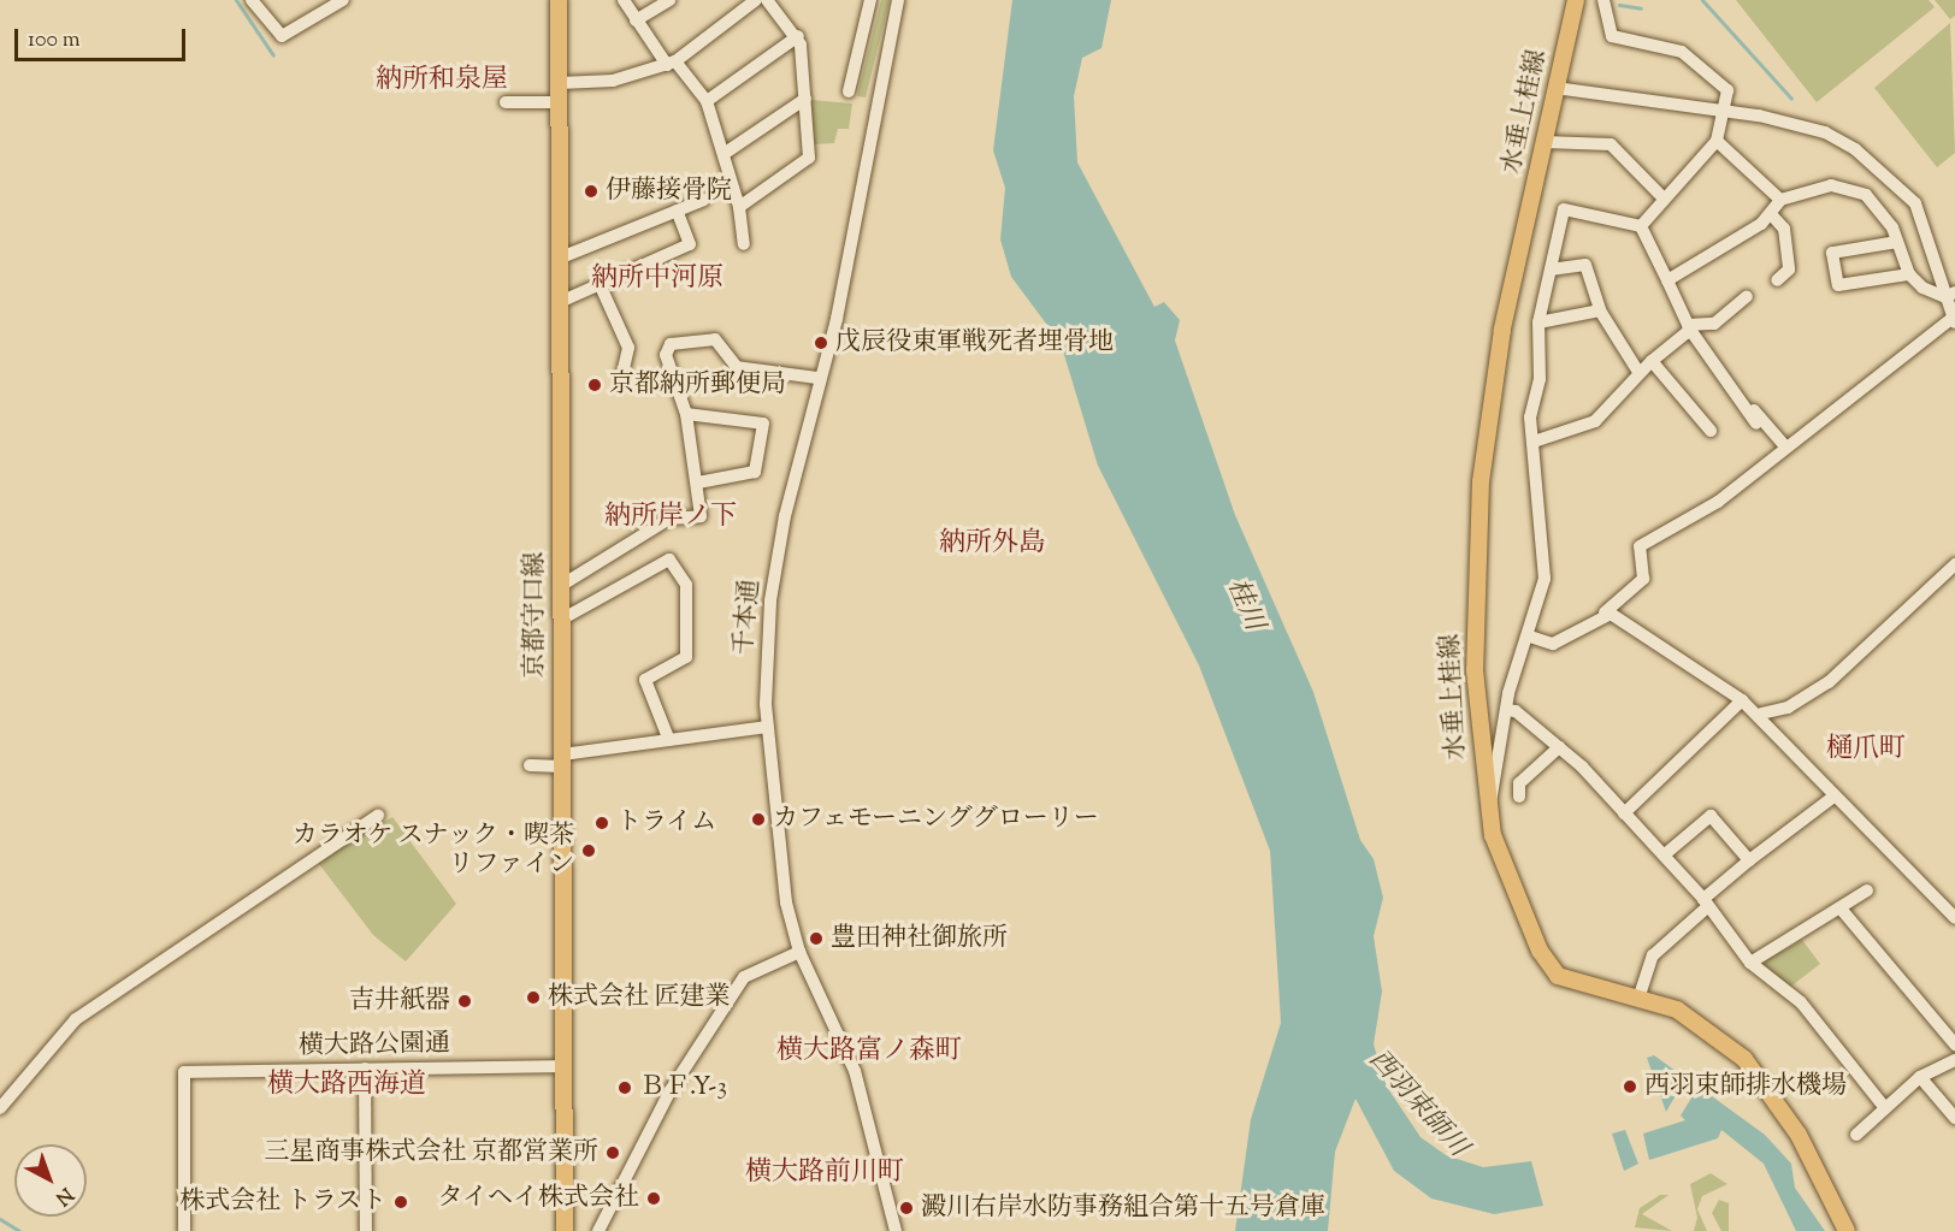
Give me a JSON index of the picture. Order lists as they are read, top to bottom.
{
  "streets": {
    "main road": ["水垂上桂線", "京都守口線"],
    "street": ["千本通", "横大路公園通"]
  },
  "crossings": [
    ["京都守口線", "横大路公園通"]
  ],
  "districts": [
    "納所和泉屋",
    "納所中河原",
    "納所岸ノ下",
    "納所外島",
    "樋爪町",
    "横大路富ノ森町",
    "横大路西海道",
    "横大路前川町"
  ],
  "water": ["桂川", "西羽束師川"],
  "places": [
    "伊藤接骨院",
    "戊辰役東軍戦死者埋骨地",
    "京都納所郵便局",
    "カフェモーニンググローリー",
    "トライム",
    "カラオケ スナック・喫茶 リファイン",
    "豊田神社御旅所",
    "株式会社 匠建業",
    "吉井紙器",
    "西羽束師排水機場",
    "ＢＦ.Y-3",
    "三星商事株式会社 京都営業所",
    "タイヘイ株式会社",
    "株式会社 トラスト",
    "澱川右岸水防事務組合第十五号倉庫"
  ],
  "scale_bar": "100 m",
  "north": "bottom right"
}
